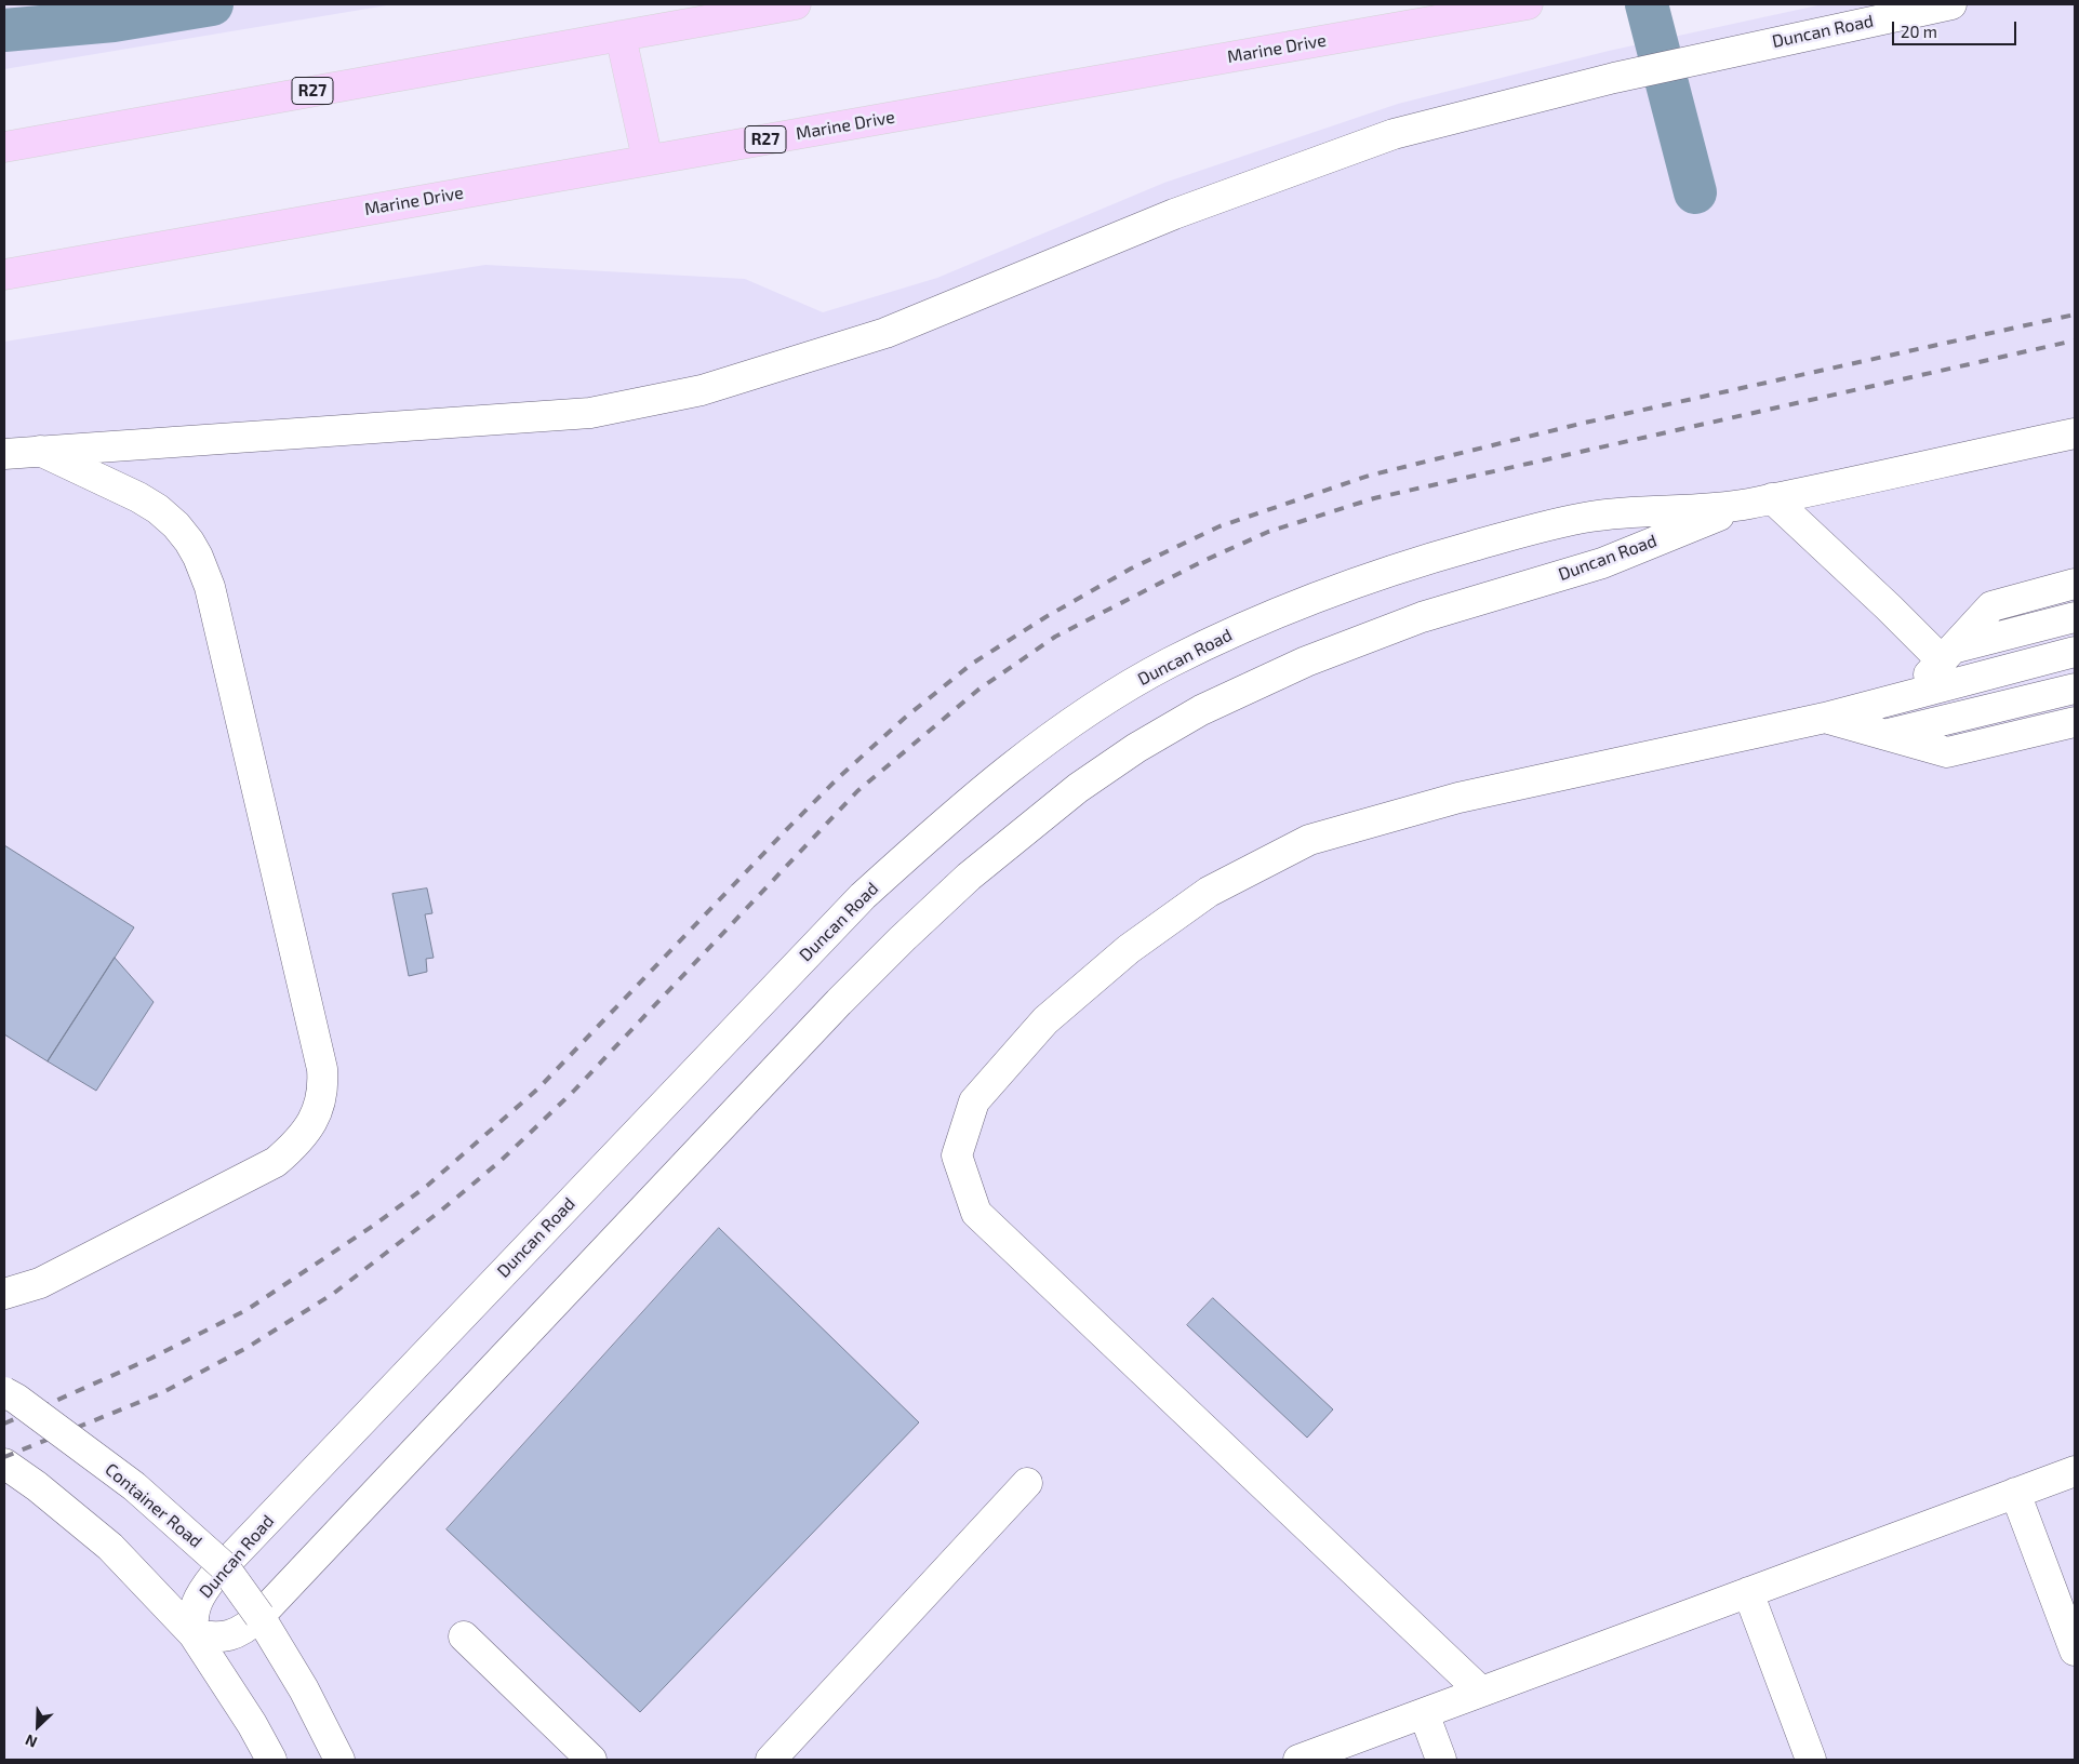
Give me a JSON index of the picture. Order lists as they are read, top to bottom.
{
  "streets": {
    "main road": ["Marine Drive", "R27"],
    "street": ["Duncan Road", "Container Road"]
  },
  "crossings": [
    ["Duncan Road", "Container Road"]
  ],
  "scale_bar": "20 m",
  "north": "bottom left"
}
